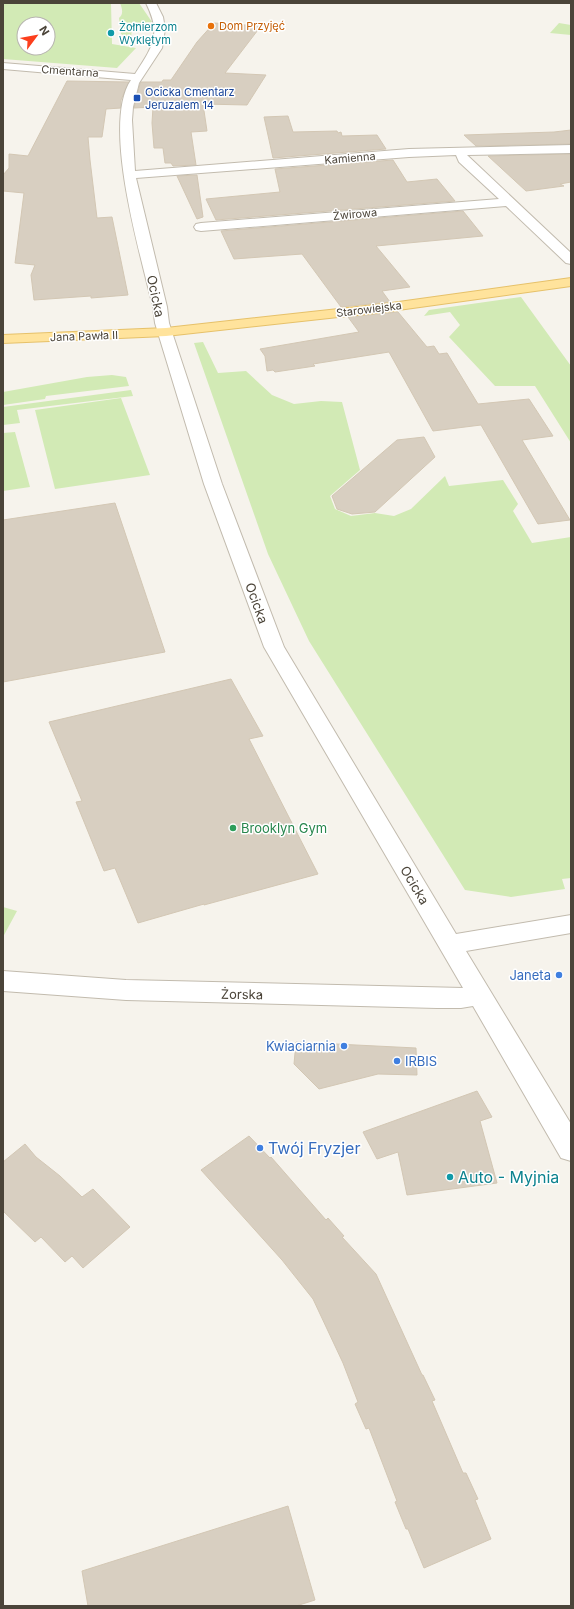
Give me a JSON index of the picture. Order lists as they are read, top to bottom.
{
  "streets": {
    "main road": ["Starowiejska", "Jana Pawła II"],
    "street": [
      "Cmentarna",
      "Kamienna",
      "Żwirowa",
      "Ocicka",
      "Żorska"
    ]
  },
  "crossings": [
    ["Cmentarna", "Ocicka"],
    ["Kamienna", "Ocicka"],
    ["Ocicka", "Starowiejska"],
    ["Ocicka", "Jana Pawła II"],
    ["Ocicka", "Żorska"],
    ["Starowiejska", "Jana Pawła II"]
  ],
  "places": {
    "other": [
      "Dom Przyjęć",
      "Żołnierzom Wyklętym",
      "Brooklyn Gym",
      "Janeta",
      "Kwiaciarnia",
      "IRBIS",
      "Twój Fryzjer",
      "Auto - Myjnia"
    ],
    "transit": ["Ocicka Cmentarz Jeruzalem 14"]
  },
  "north": "top right"
}
